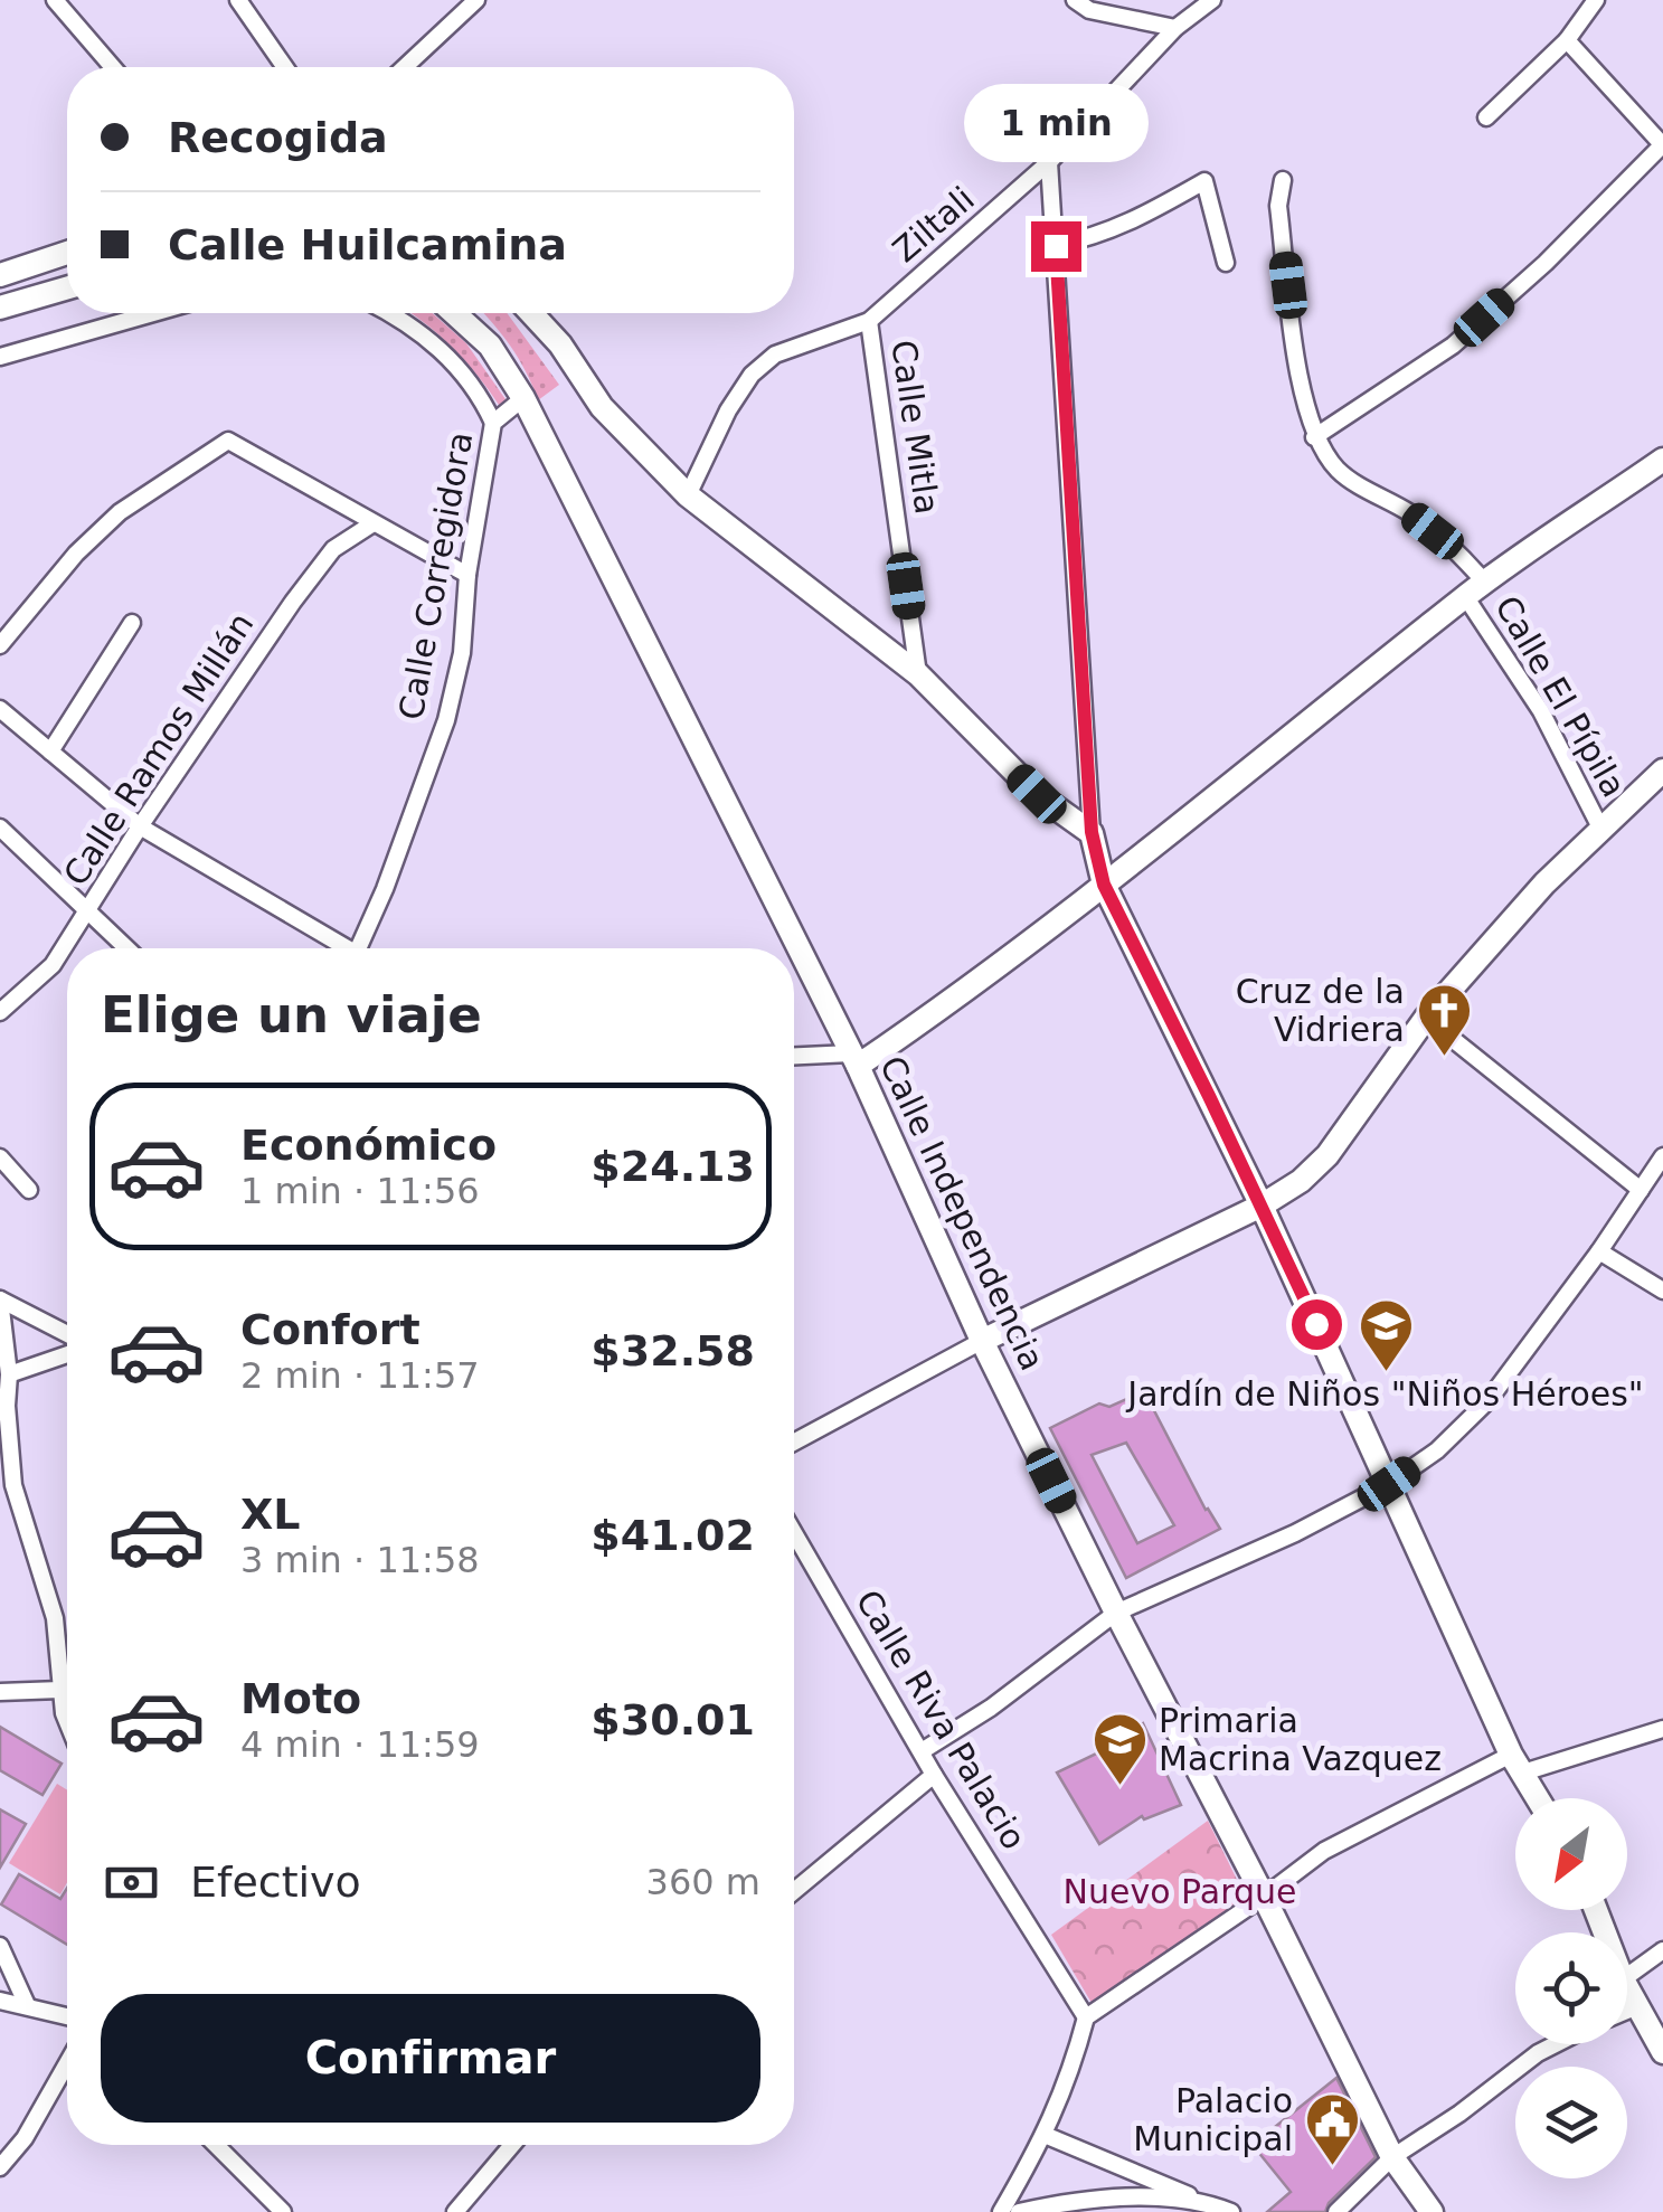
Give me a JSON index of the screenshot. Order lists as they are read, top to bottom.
{
  "streets": {
    "main road": ["Calle Independencia"],
    "street": [
      "Ziltali",
      "Calle Mitla",
      "Calle Corregidora",
      "Calle El Pípila",
      "Calle Ramos Millán",
      "Calle Riva Palacio"
    ]
  },
  "crossings": [
    ["Ziltali", "Calle Mitla"],
    ["Calle Corregidora", "Calle Independencia"]
  ],
  "parks": ["Nuevo Parque"],
  "places": {
    "church": ["Cruz de la Vidriera"],
    "school or university": ["Jardín de Niños \"Niños Héroes\"", "Primaria Macrina Vazquez"],
    "public building": ["Palacio Municipal"]
  },
  "north": "bottom left",
  "page": {
    "banner": ["Recogida", "Calle Huilcamina"],
    "bubble": "1 min",
    "heading": "Elige un viaje",
    "list": [
      {
        "name": "Económico",
        "note": "1 min · 11:56",
        "value": "$24.13"
      },
      {
        "name": "Confort",
        "note": "2 min · 11:57",
        "value": "$32.58"
      },
      {
        "name": "XL",
        "note": "3 min · 11:58",
        "value": "$41.02"
      },
      {
        "name": "Moto",
        "note": "4 min · 11:59",
        "value": "$30.01"
      }
    ],
    "pay": ["Efectivo", "360 m"],
    "buttons": "Confirmar"
  }
}
